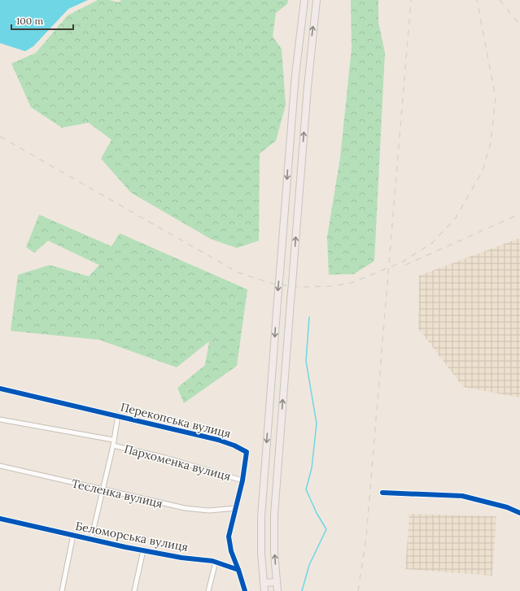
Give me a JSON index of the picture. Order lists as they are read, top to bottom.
{
  "streets": {
    "street": [
      "Перекопська вулиця",
      "Пархоменка вулиця",
      "Тесленка вулиця",
      "Беломорська вулиця"
    ]
  },
  "crossings": [
    ["Перекопська вулиця", "Пархоменка вулиця"],
    ["Перекопська вулиця", "Тесленка вулиця"],
    ["Перекопська вулиця", "Беломорська вулиця"]
  ],
  "scale_bar": "100 m"
}
